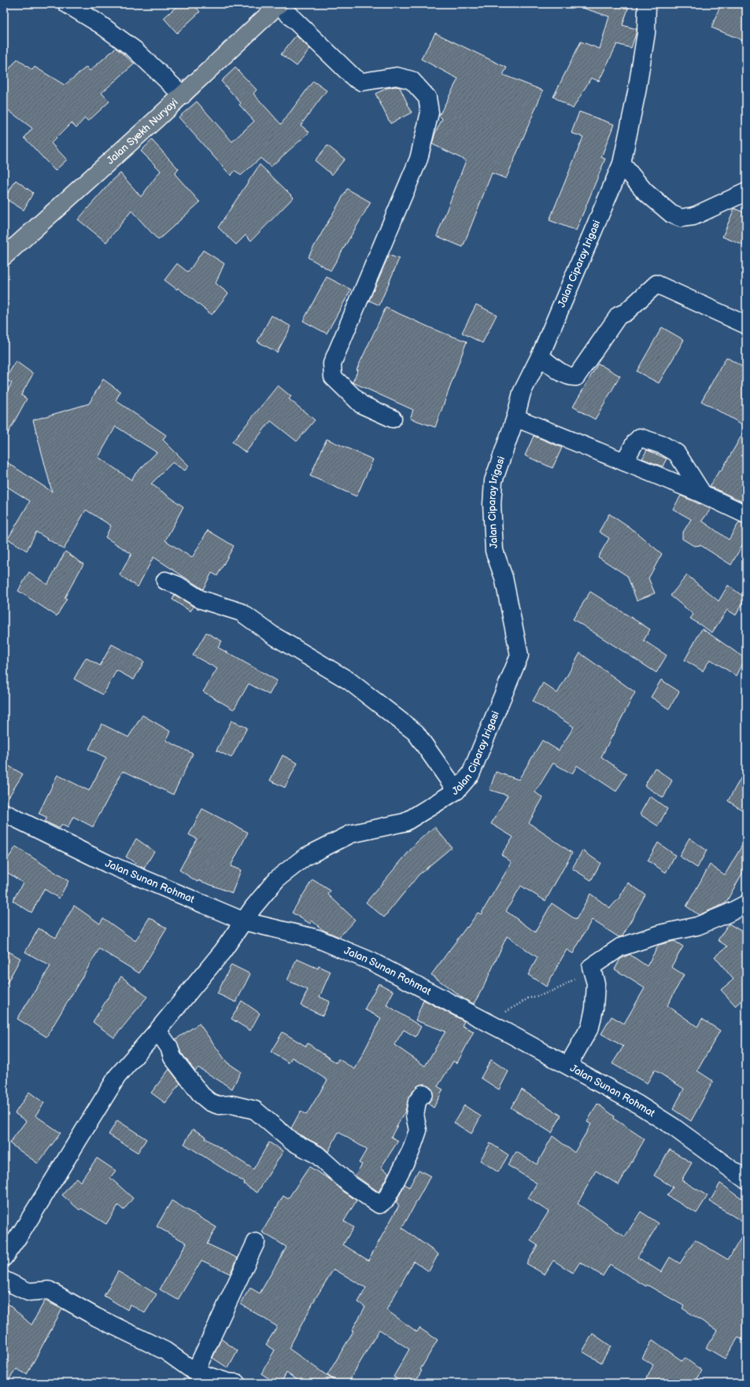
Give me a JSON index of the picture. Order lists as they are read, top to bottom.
{
  "streets": {
    "main road": ["Jalan Syekh Nuryayi"],
    "street": ["Jalan Ciparay Irigasi", "Jalan Sunan Rohmat"]
  },
  "crossings": [
    ["Jalan Ciparay Irigasi", "Jalan Sunan Rohmat"]
  ]
}
